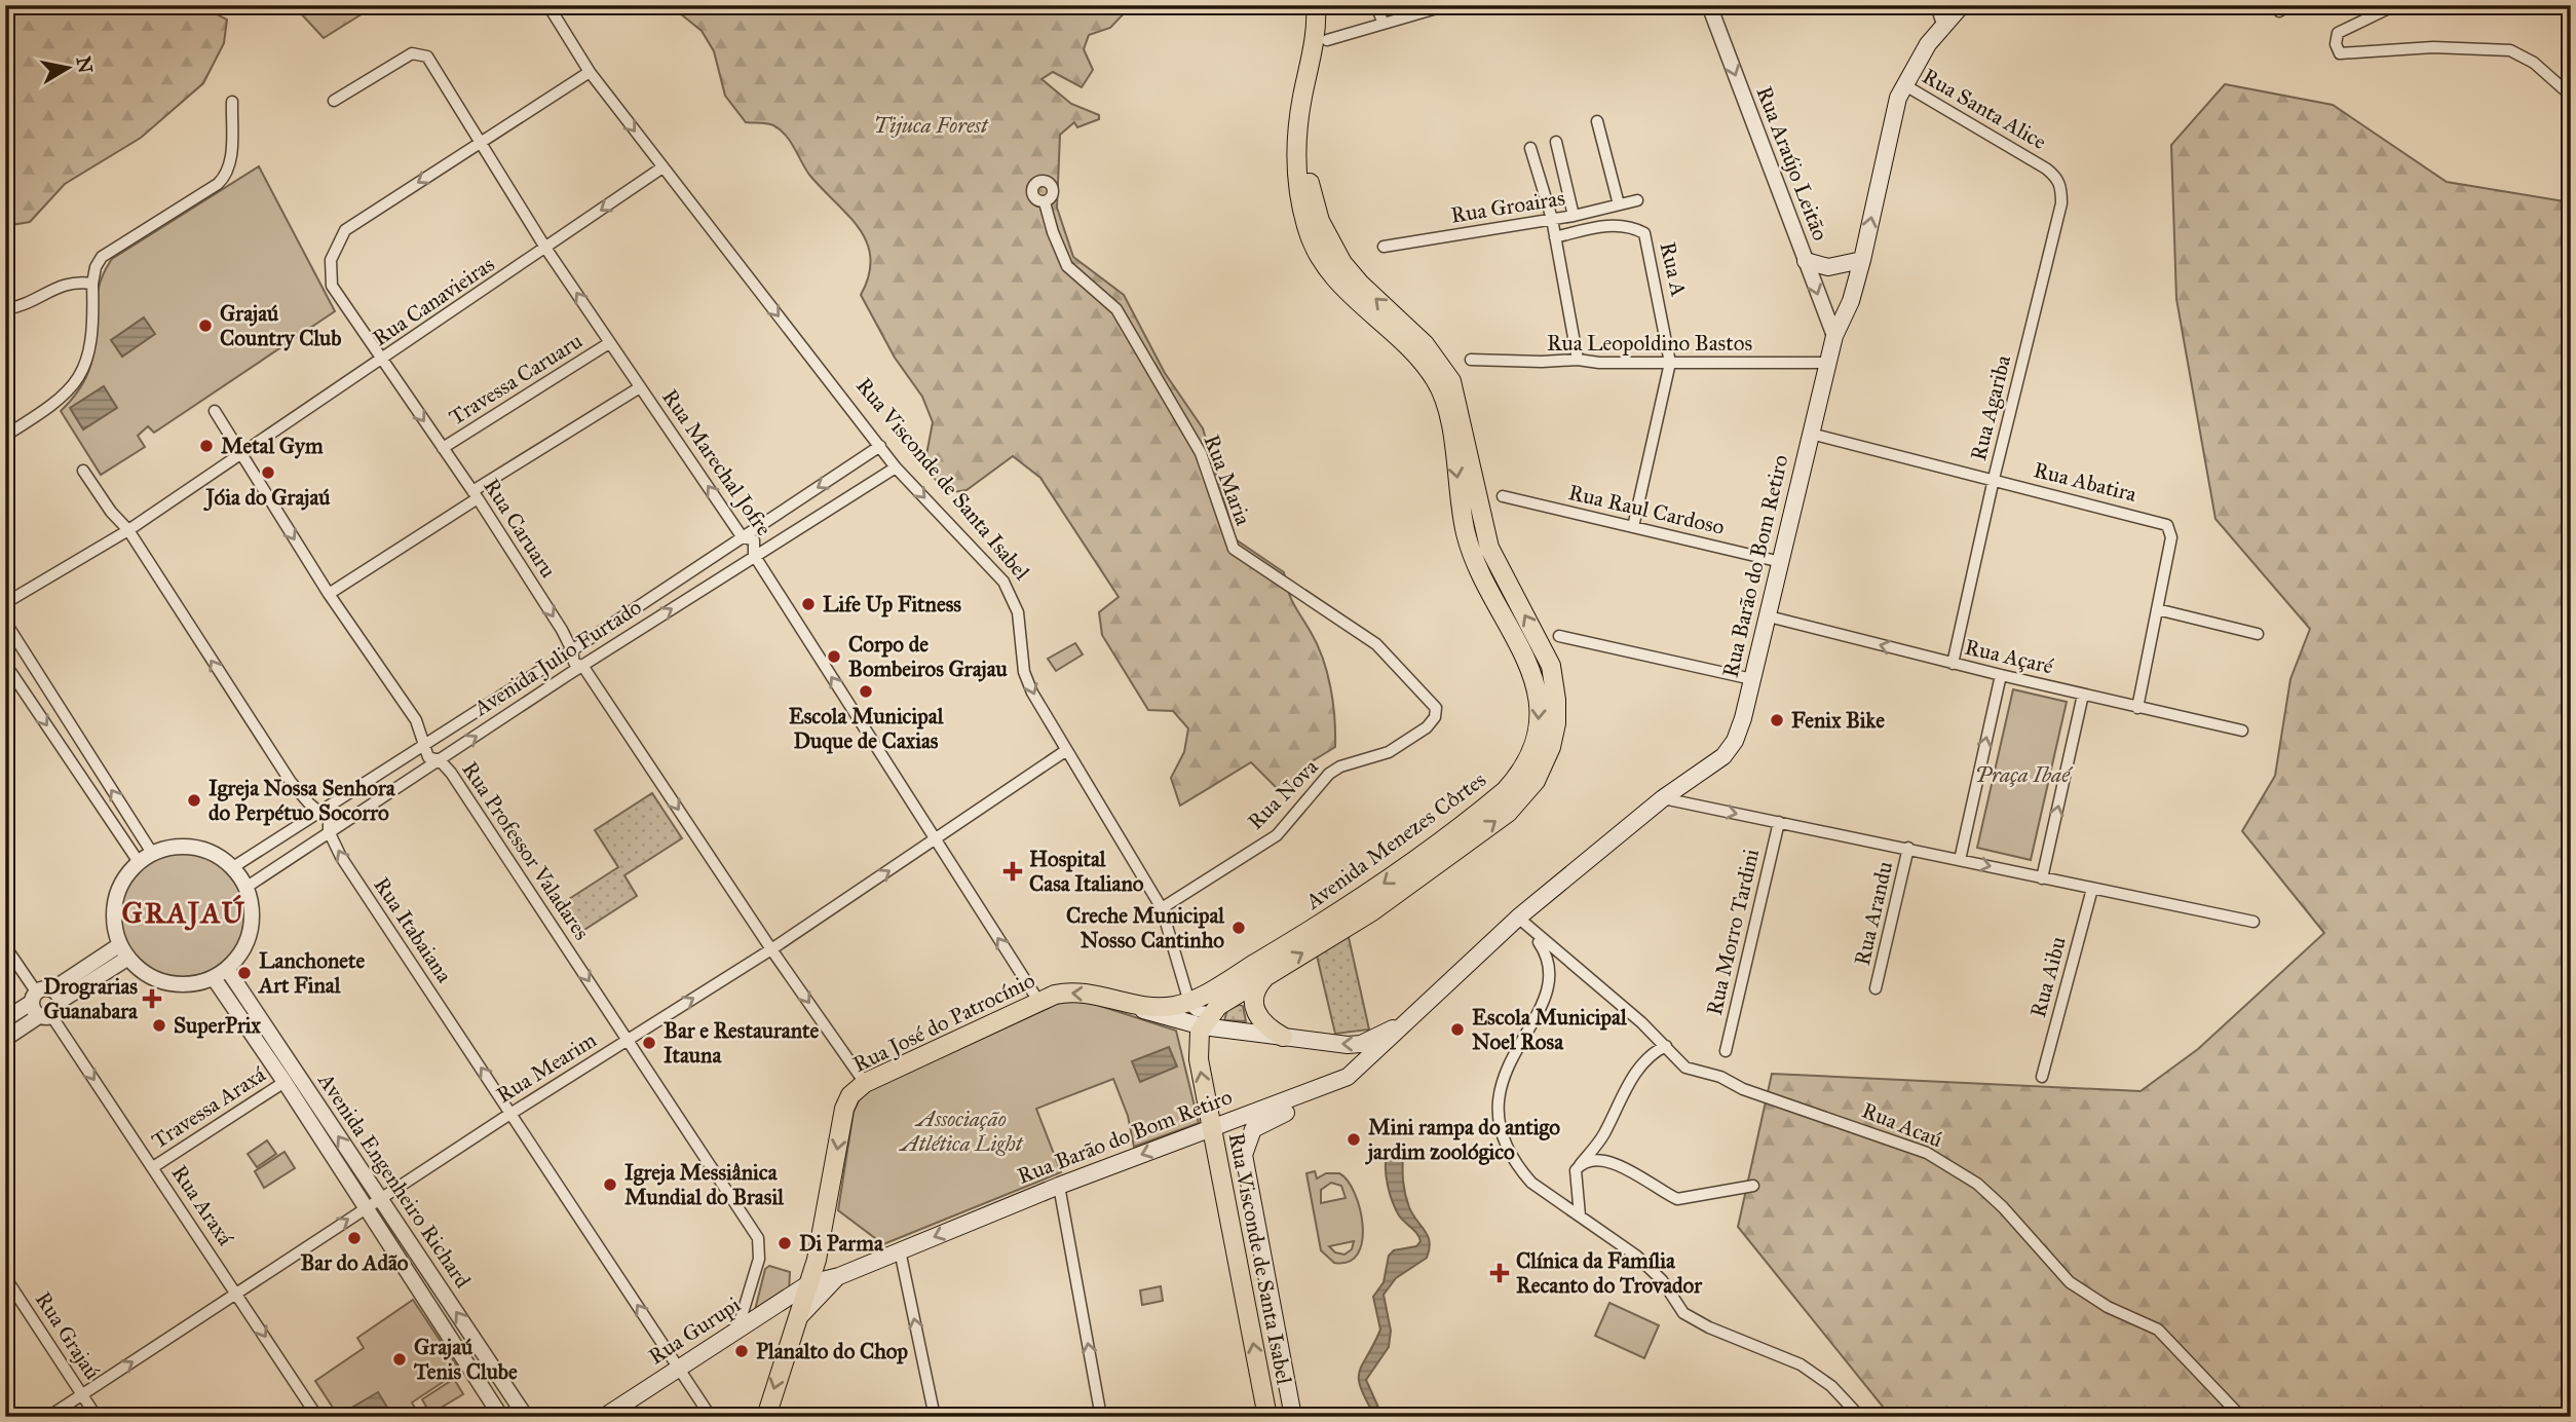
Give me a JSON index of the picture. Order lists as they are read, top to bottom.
{
  "streets": {
    "main road": [
      "Rua Visconde de Santa Isabel",
      "Rua Barão do Bom Retiro",
      "Avenida Menezes Côrtes",
      "Rua José do Patrocínio",
      "Rua Gurupi"
    ],
    "street": [
      "Rua Santa Alice",
      "Rua Araújo Leitão",
      "Rua Groairas",
      "Rua A",
      "Rua Canavieiras",
      "Rua Leopoldino Bastos",
      "Travessa Caruaru",
      "Rua Agariba",
      "Rua Marechal Jofre",
      "Rua Maria",
      "Rua Abatira",
      "Rua Raul Cardoso",
      "Rua Caruaru",
      "Rua Açaré",
      "Avenida Julio Furtado",
      "Rua Nova",
      "Rua Professor Valadares",
      "Rua Arandu",
      "Rua Itabaiana",
      "Rua Morro Tardini",
      "Rua Aibu",
      "Rua Mearim",
      "Travessa Araxá",
      "Rua Acaú",
      "Avenida Engenheiro Richard",
      "Rua Araxá",
      "Rua Grajaú"
    ]
  },
  "crossings": [
    ["Rua Santa Alice", "Rua Agariba"],
    ["Rua Santa Alice", "Rua Barão do Bom Retiro"],
    ["Rua Araújo Leitão", "Rua Barão do Bom Retiro"],
    ["Rua A", "Rua Leopoldino Bastos"],
    ["Rua Canavieiras", "Rua Marechal Jofre"],
    ["Rua Canavieiras", "Rua Visconde de Santa Isabel"],
    ["Rua Canavieiras", "Rua Caruaru"],
    ["Rua Canavieiras", "Rua Professor Valadares"],
    ["Rua Canavieiras", "Rua Itabaiana"],
    ["Rua Leopoldino Bastos", "Rua Barão do Bom Retiro"],
    ["Travessa Caruaru", "Rua Marechal Jofre"],
    ["Travessa Caruaru", "Rua Caruaru"],
    ["Rua Agariba", "Rua Abatira"],
    ["Rua Agariba", "Rua Açaré"],
    ["Rua Marechal Jofre", "Rua Caruaru"],
    ["Rua Marechal Jofre", "Avenida Julio Furtado"],
    ["Rua Marechal Jofre", "Rua José do Patrocínio"],
    ["Rua Marechal Jofre", "Rua Mearim"],
    ["Rua Visconde de Santa Isabel", "Rua Caruaru"],
    ["Rua Visconde de Santa Isabel", "Rua Barão do Bom Retiro"],
    ["Rua Visconde de Santa Isabel", "Avenida Julio Furtado"],
    ["Rua Visconde de Santa Isabel", "Rua Nova"],
    ["Rua Visconde de Santa Isabel", "Avenida Menezes Côrtes"],
    ["Rua Visconde de Santa Isabel", "Rua José do Patrocínio"],
    ["Rua Visconde de Santa Isabel", "Rua Mearim"],
    ["Rua Maria", "Rua Nova"],
    ["Rua Abatira", "Rua Barão do Bom Retiro"],
    ["Rua Abatira", "Rua Açaré"],
    ["Rua Raul Cardoso", "Rua Barão do Bom Retiro"],
    ["Rua Caruaru", "Avenida Julio Furtado"],
    ["Rua Caruaru", "Rua José do Patrocínio"],
    ["Rua Caruaru", "Rua Mearim"],
    ["Rua Barão do Bom Retiro", "Rua Açaré"],
    ["Rua Barão do Bom Retiro", "Rua José do Patrocínio"],
    ["Rua Barão do Bom Retiro", "Rua Acaú"],
    ["Rua Barão do Bom Retiro", "Rua Gurupi"],
    ["Avenida Julio Furtado", "Rua Professor Valadares"],
    ["Avenida Julio Furtado", "Rua Itabaiana"],
    ["Avenida Julio Furtado", "Avenida Engenheiro Richard"],
    ["Avenida Menezes Côrtes", "Rua José do Patrocínio"],
    ["Rua Professor Valadares", "Rua Mearim"],
    ["Rua Professor Valadares", "Rua Gurupi"],
    ["Rua Itabaiana", "Rua Mearim"],
    ["Rua Itabaiana", "Rua Gurupi"],
    ["Rua José do Patrocínio", "Rua Gurupi"],
    ["Rua Mearim", "Avenida Engenheiro Richard"],
    ["Rua Mearim", "Rua Araxá"],
    ["Rua Mearim", "Rua Grajaú"],
    ["Travessa Araxá", "Avenida Engenheiro Richard"],
    ["Travessa Araxá", "Rua Araxá"]
  ],
  "one_way": [
    "Rua Araújo Leitão",
    "Rua Marechal Jofre",
    "Rua Caruaru",
    "Rua Açaré",
    "Rua Professor Valadares",
    "Rua Itabaiana",
    "Rua Mearim",
    "Rua Araxá"
  ],
  "districts": ["GRAJAÚ"],
  "parks": ["Tijuca Forest", "Praça Ibaé", "Associação Atlética Light"],
  "places": {
    "other": [
      "Grajaú Country Club",
      "Metal Gym",
      "Jóia do Grajaú",
      "Life Up Fitness",
      "Corpo de Bombeiros Grajau",
      "Escola Municipal Duque de Caxias",
      "Fenix Bike",
      "Igreja Nossa Senhora do Perpétuo Socorro",
      "Creche Municipal Nosso Cantinho",
      "Lanchonete Art Final",
      "SuperPrix",
      "Escola Municipal Noel Rosa",
      "Bar e Restaurante Itauna",
      "Mini rampa do antigo jardim zoológico",
      "Igreja Messiânica Mundial do Brasil",
      "Bar do Adão",
      "Di Parma",
      "Planalto do Chop",
      "Grajaú Tenis Clube"
    ],
    "health": ["Hospital Casa Italiano", "Drograrias Guanabara", "Clínica da Família Recanto do Trovador"]
  },
  "north": "right"
}
